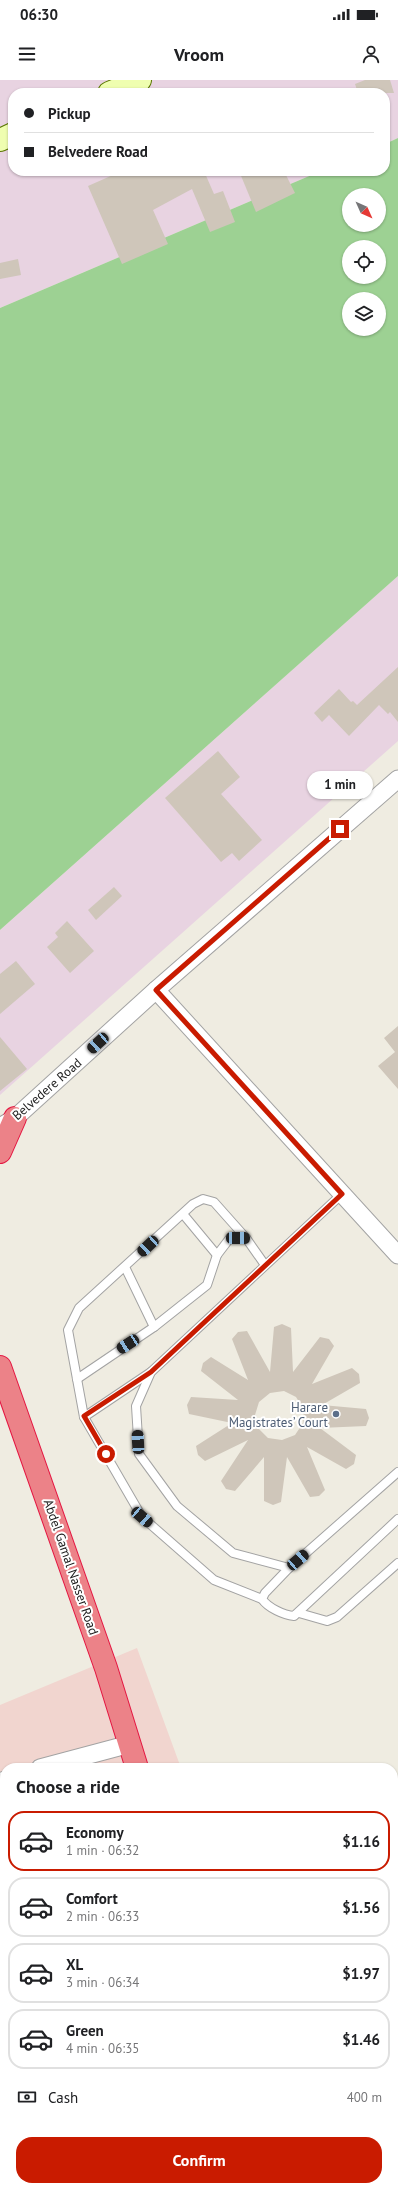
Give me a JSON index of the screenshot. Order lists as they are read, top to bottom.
{
  "streets": {
    "highway": ["Abdel Gamal Nasser Road"],
    "street": ["Belvedere Road"]
  },
  "places": ["Harare Magistrates’ Court"],
  "north": "bottom right",
  "page": {
    "status": "06:30",
    "header": "Vroom",
    "banner": ["Pickup", "Belvedere Road"],
    "bubble": "1 min",
    "heading": "Choose a ride",
    "list": [
      {
        "name": "Economy",
        "note": "1 min · 06:32",
        "value": "$1.16"
      },
      {
        "name": "Comfort",
        "note": "2 min · 06:33",
        "value": "$1.56"
      },
      {
        "name": "XL",
        "note": "3 min · 06:34",
        "value": "$1.97"
      },
      {
        "name": "Green",
        "note": "4 min · 06:35",
        "value": "$1.46"
      }
    ],
    "pay": ["Cash", "400 m"],
    "buttons": "Confirm"
  }
}
